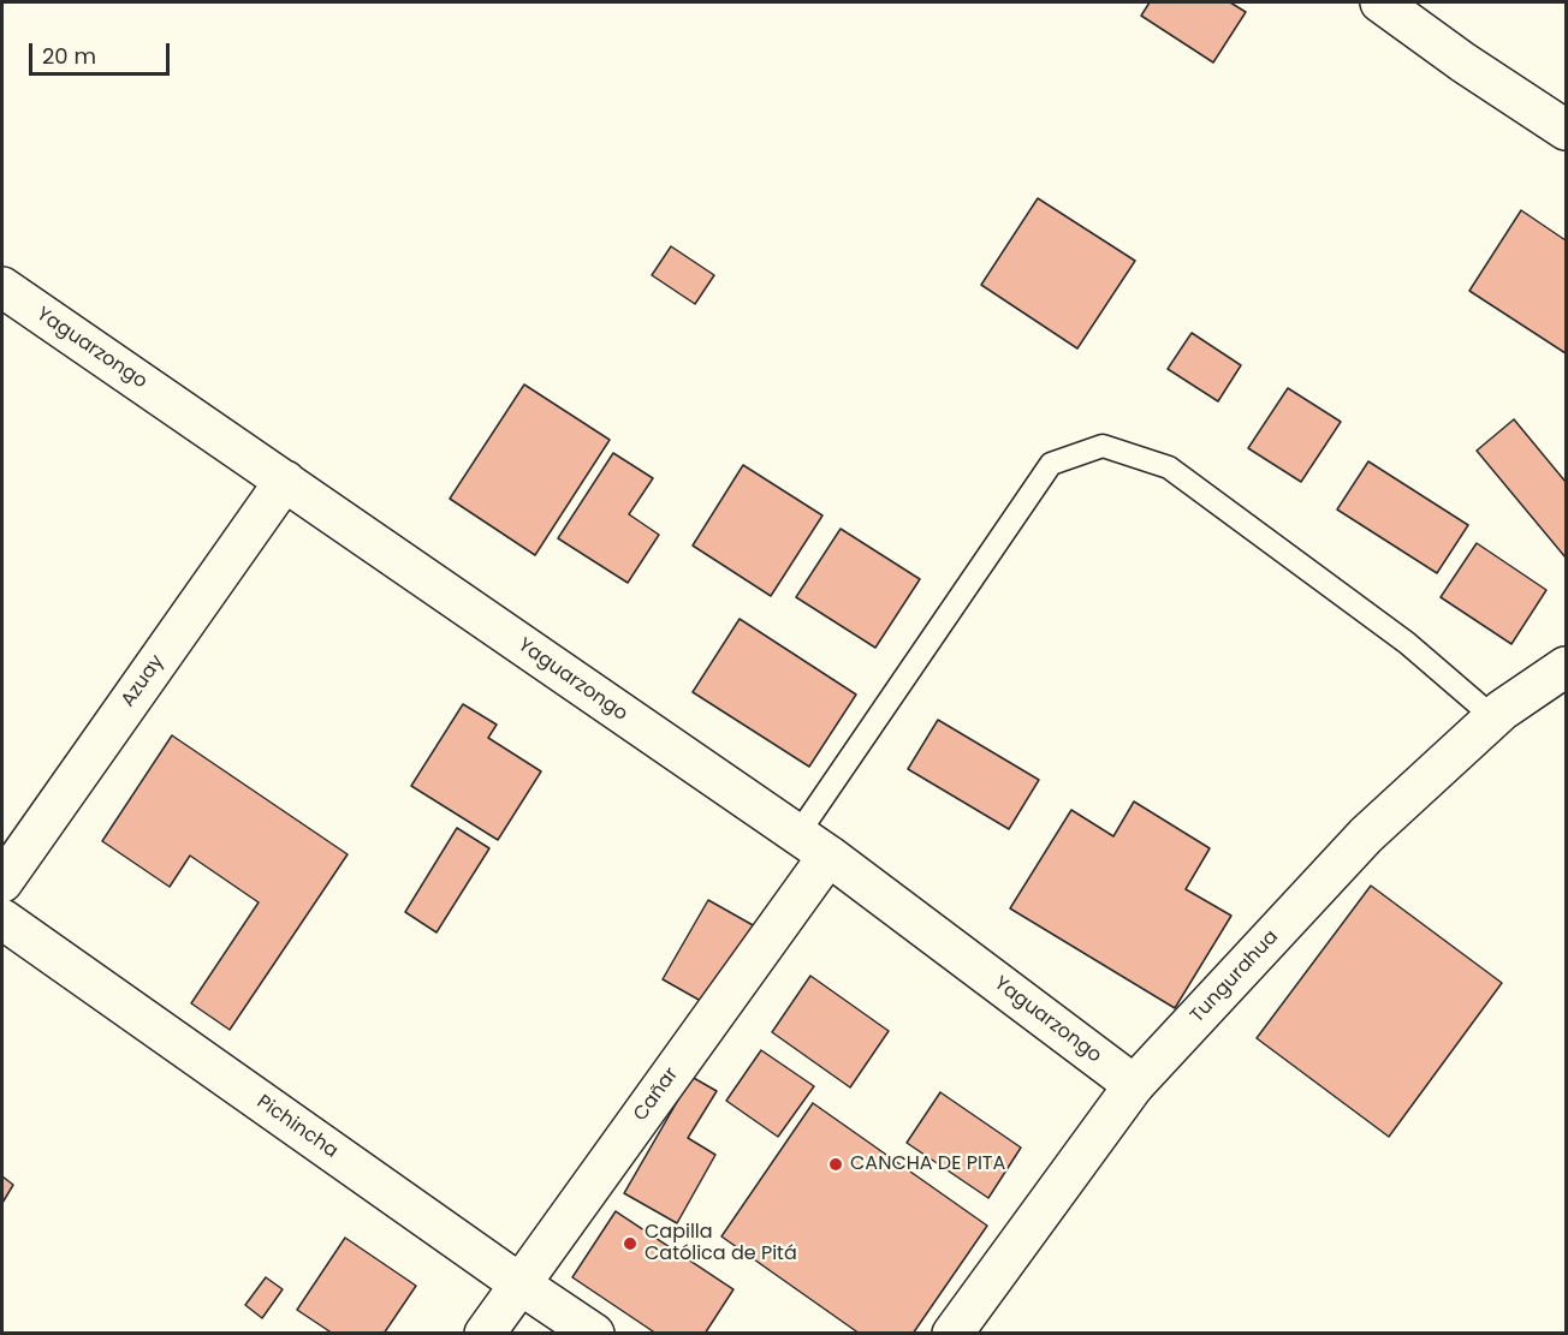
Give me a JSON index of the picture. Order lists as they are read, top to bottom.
{
  "streets": {
    "main road": [
      "Yaguarzongo",
      "Azuay",
      "Tungurahua",
      "Cañar",
      "Pichincha"
    ]
  },
  "crossings": [
    ["Yaguarzongo", "Azuay"],
    ["Yaguarzongo", "Tungurahua"],
    ["Yaguarzongo", "Cañar"],
    ["Cañar", "Pichincha"]
  ],
  "places": ["CANCHA DE PITA", "Capilla Católica de Pitá"],
  "scale_bar": "20 m"
}
